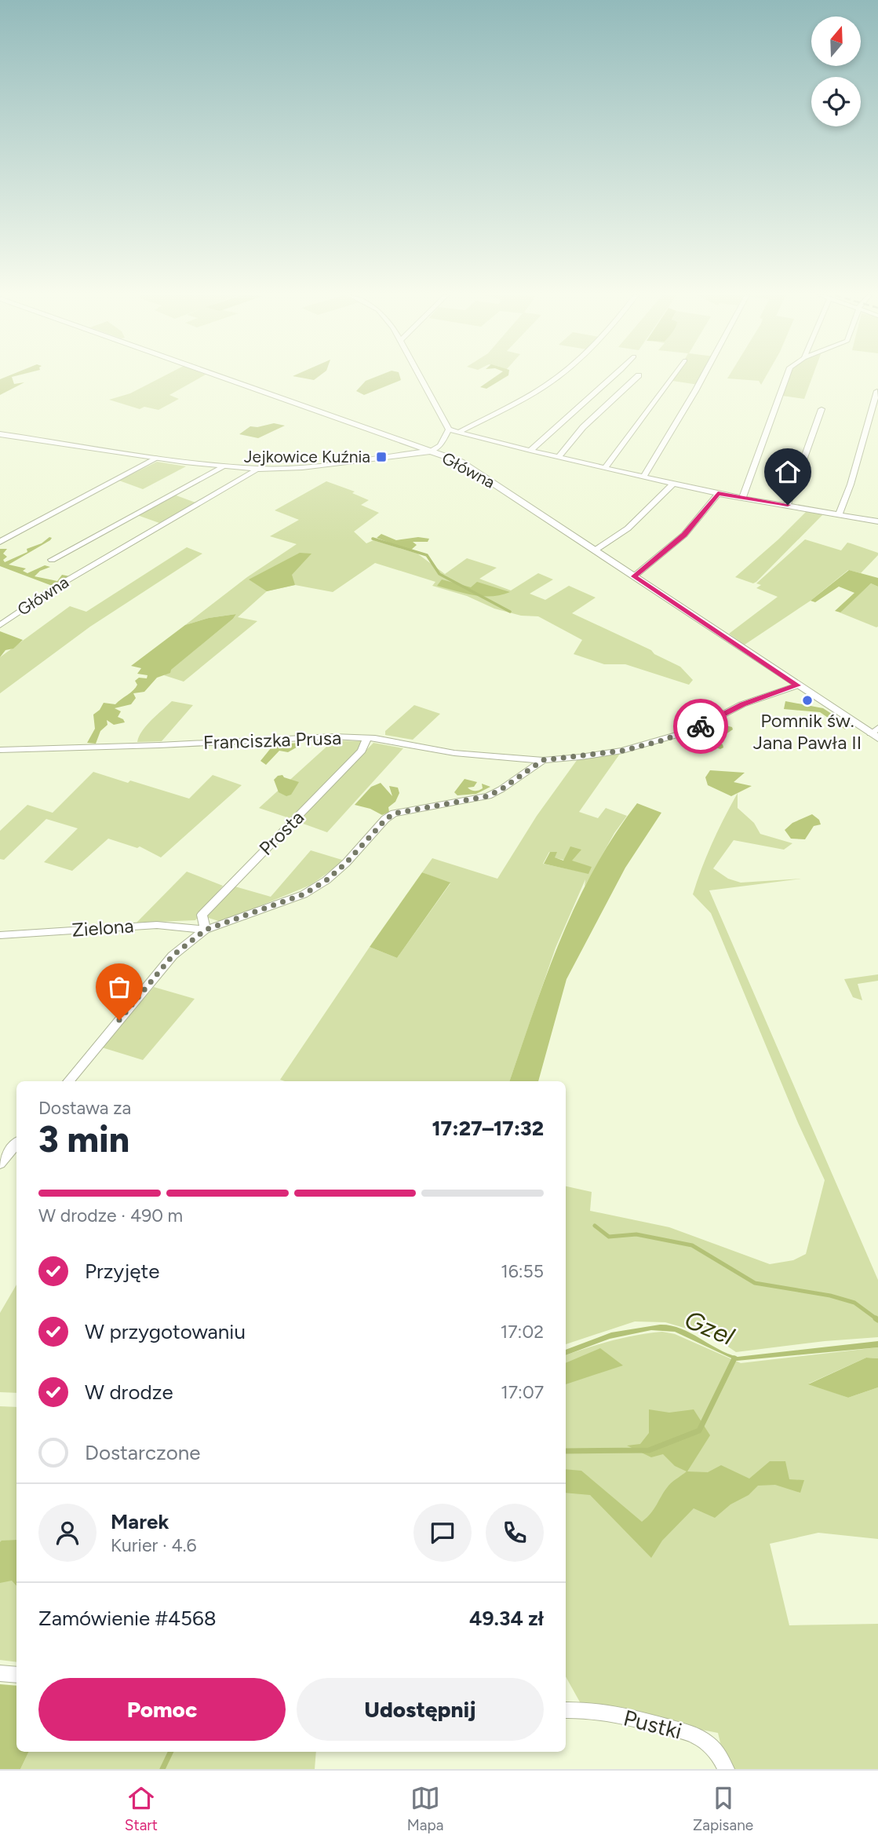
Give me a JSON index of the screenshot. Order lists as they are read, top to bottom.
{
  "streets": {
    "street": [
      "Główna",
      "Franciszka Prusa",
      "Prosta",
      "Zielona",
      "Pustki"
    ]
  },
  "crossings": [
    ["Główna", "Franciszka Prusa"],
    ["Franciszka Prusa", "Prosta"],
    ["Prosta", "Zielona"]
  ],
  "water": ["Gzel"],
  "places": {
    "transit": ["Jejkowice Kuźnia"],
    "other": ["Pomnik św. Jana Pawła II"]
  },
  "north": "top",
  "page": {
    "heading": ["3 min", "Dostawa za", "17:27–17:32"],
    "panel": [
      "Marek",
      "Kurier · 4.6",
      "Zamówienie #4568",
      "49.34 zł"
    ],
    "bar": "W drodze · 490 m",
    "list": [
      ["Przyjęte", "16:55"],
      ["W przygotowaniu", "17:02"],
      ["W drodze", "17:07"],
      "Dostarczone"
    ],
    "buttons": ["Pomoc", "Udostępnij"],
    "tabs": ["Start", "Mapa", "Zapisane"]
  }
}
